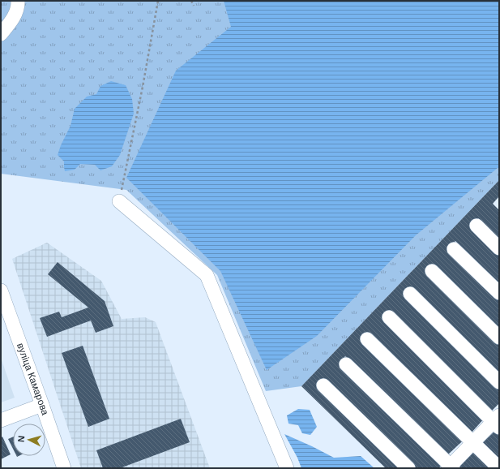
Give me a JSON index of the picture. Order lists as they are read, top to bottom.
{
  "streets": {
    "street": ["вуліца Камарова"]
  },
  "north": "left"
}
